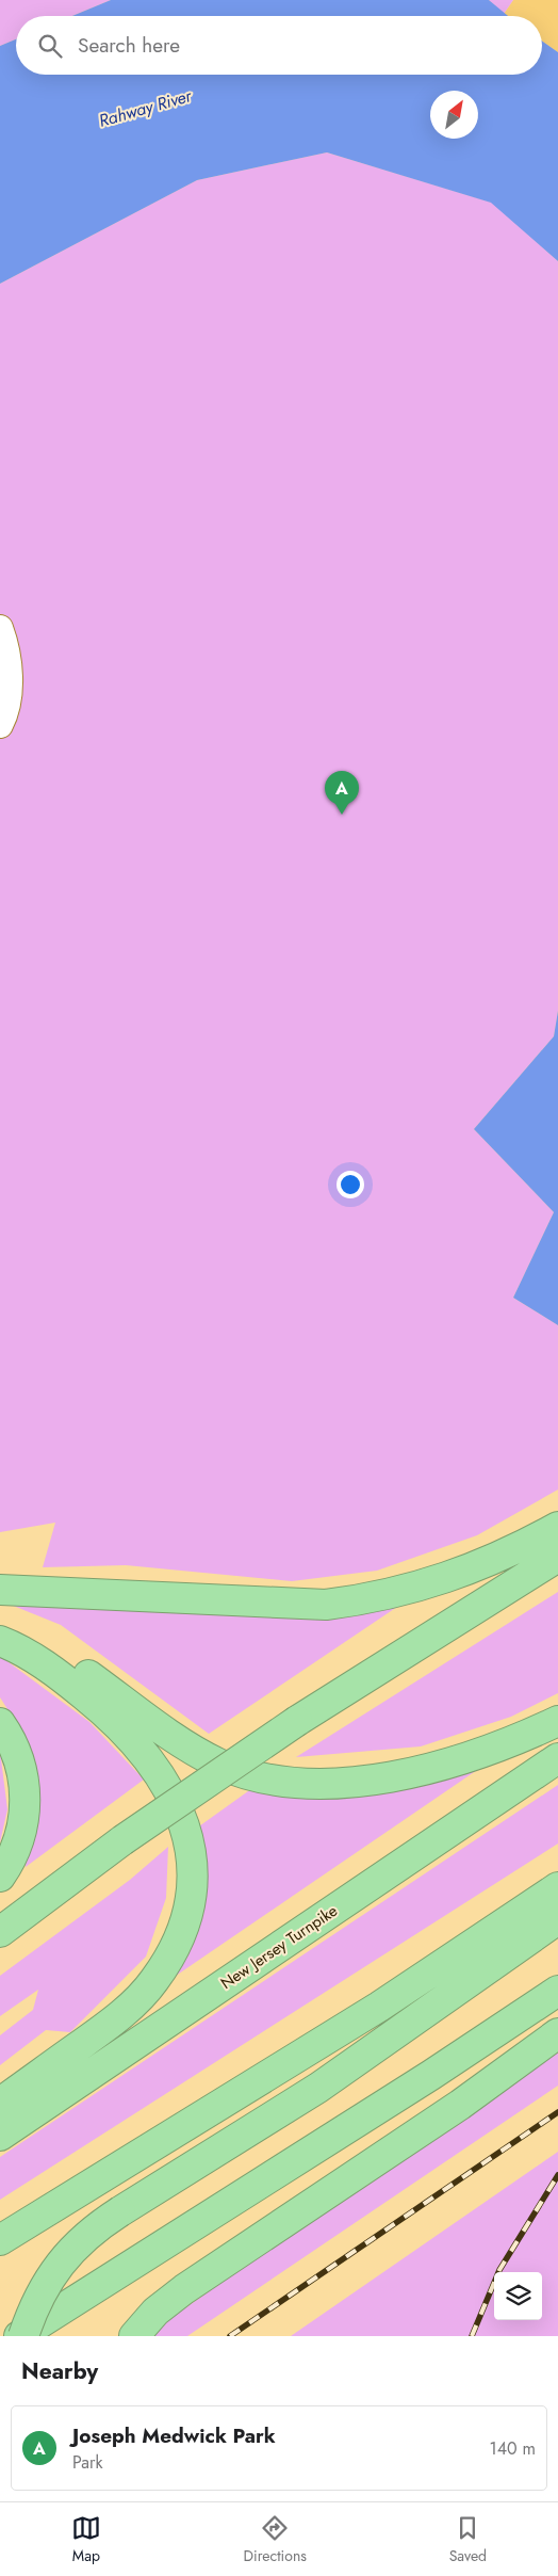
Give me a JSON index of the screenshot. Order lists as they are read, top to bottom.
{
  "streets": {
    "highway": ["New Jersey Turnpike"]
  },
  "water": ["Rahway River"],
  "north": "top right",
  "page": {
    "search": "Search here",
    "pins": "A",
    "heading": "Nearby",
    "list": [
      {
        "mark": "A",
        "name": "Joseph Medwick Park",
        "note": "Park",
        "value": "140 m"
      }
    ],
    "nav": ["Map", "Directions", "Saved"]
  }
}
